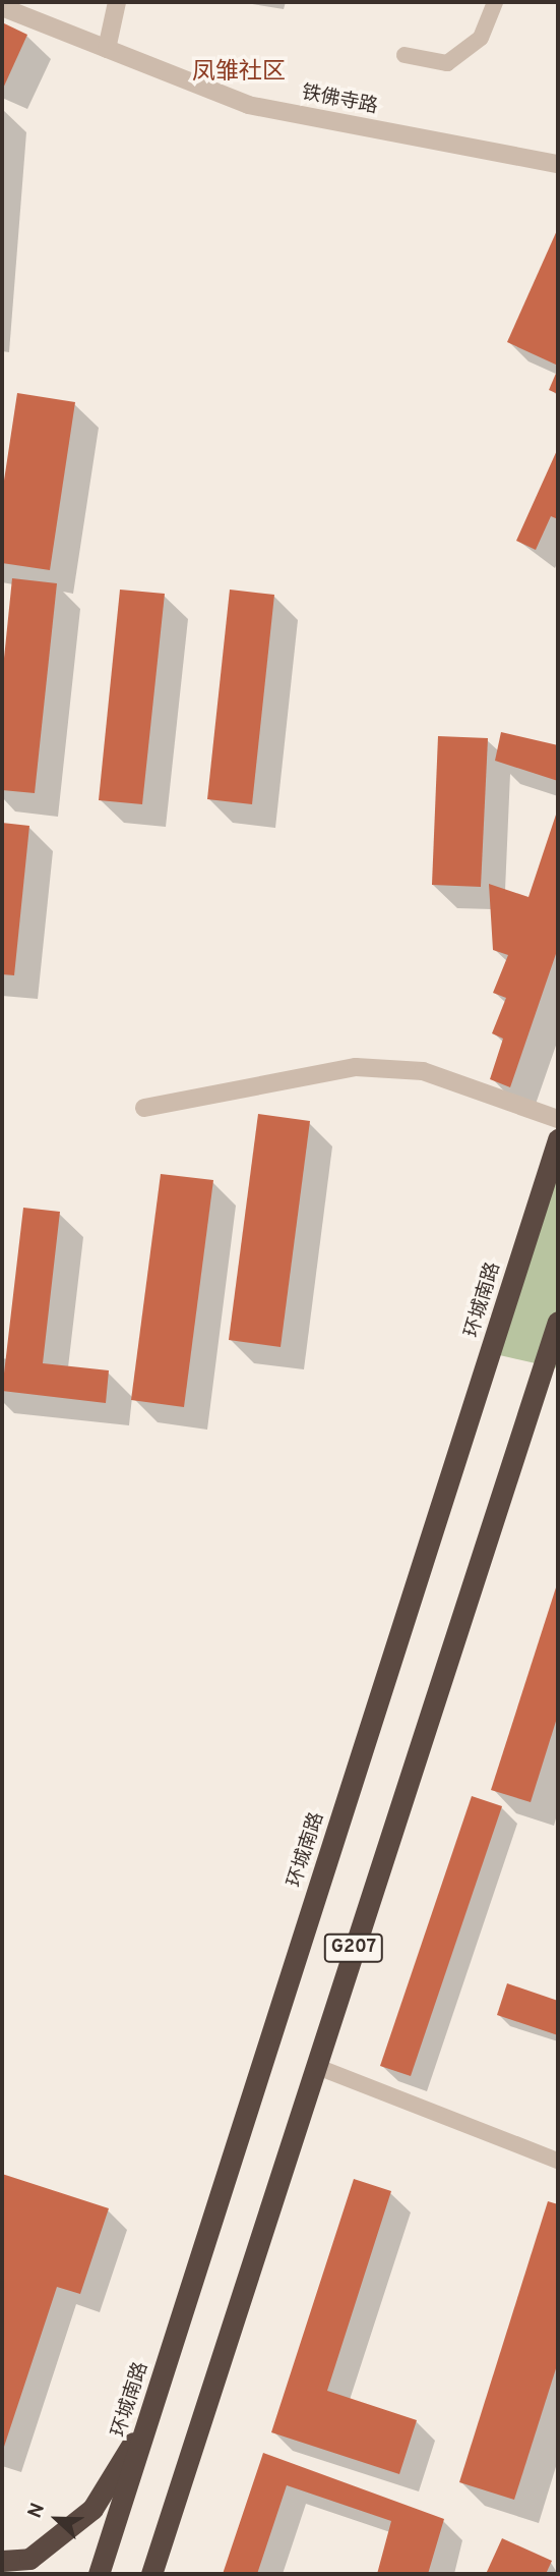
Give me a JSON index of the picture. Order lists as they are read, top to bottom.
{
  "streets": {
    "highway": ["环城南路", "G207"],
    "street": ["铁佛寺路"]
  },
  "districts": ["凤雏社区"],
  "north": "left"
}
